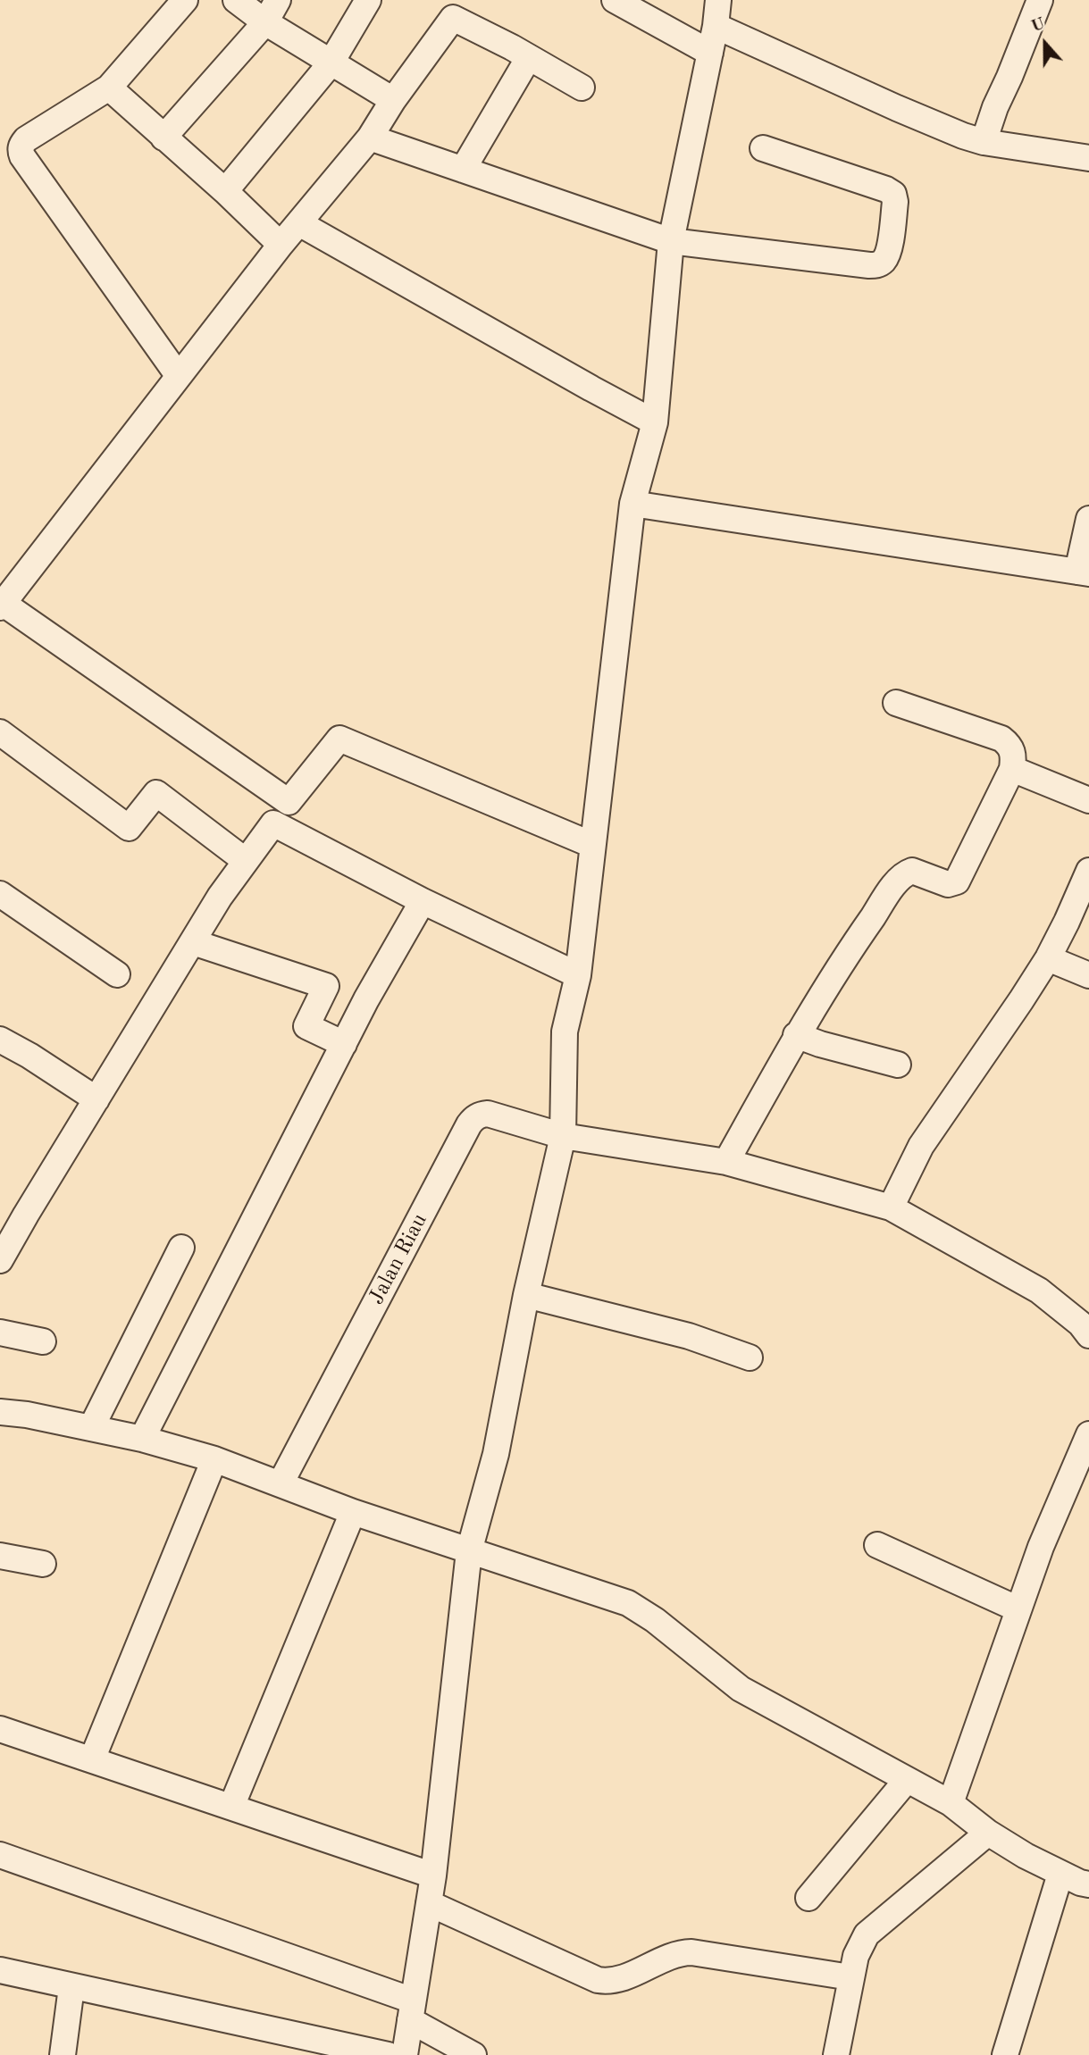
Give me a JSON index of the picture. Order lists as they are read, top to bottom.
{
  "streets": {
    "street": ["Jalan Riau"]
  },
  "north": "top"
}
